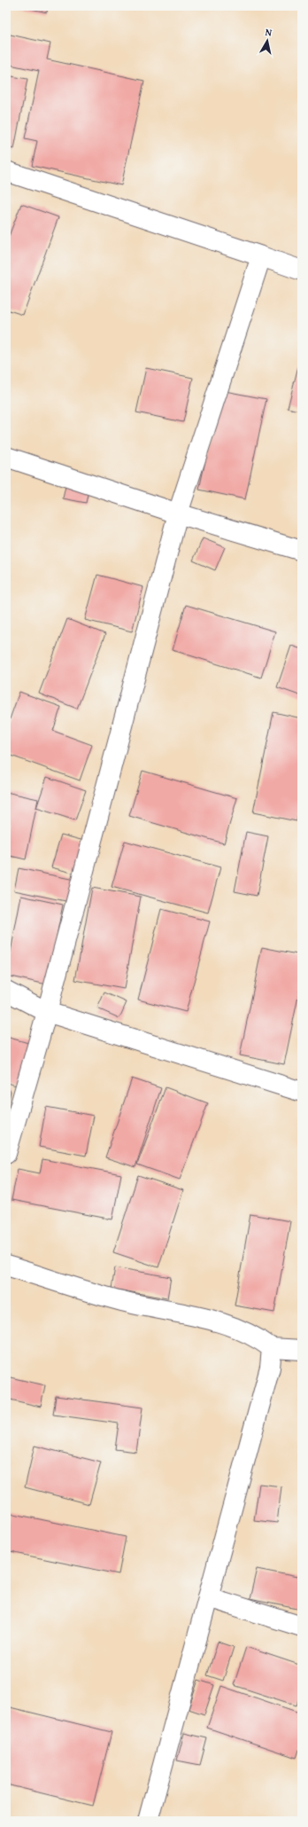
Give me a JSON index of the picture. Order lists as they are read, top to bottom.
{
  "north": "top"
}
